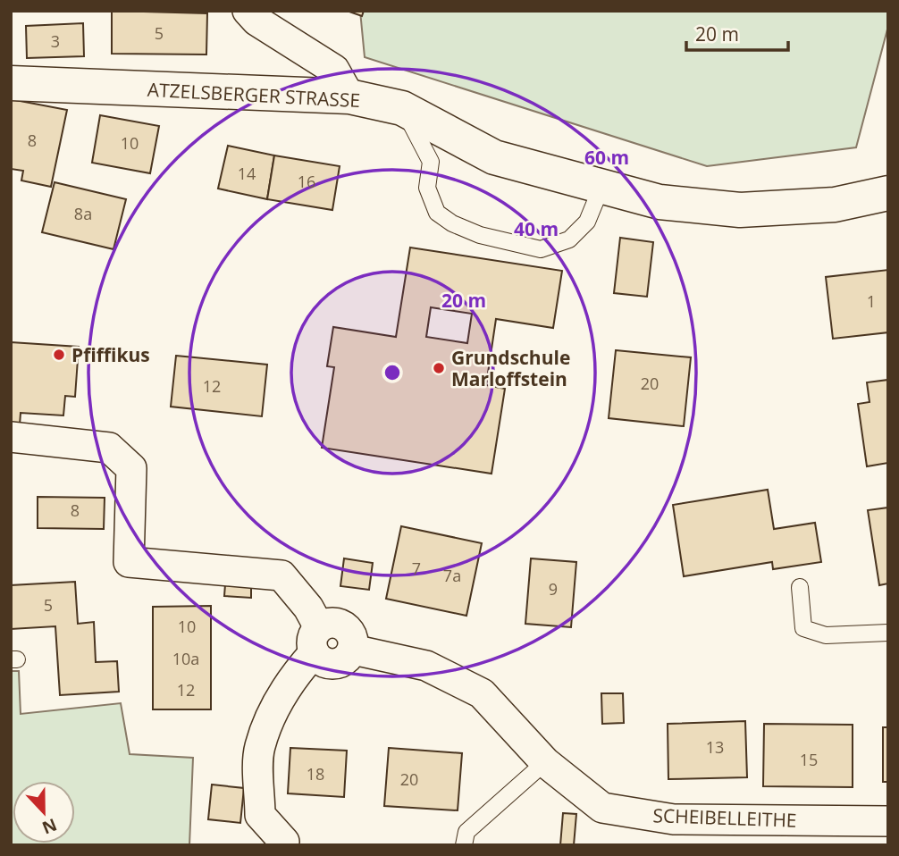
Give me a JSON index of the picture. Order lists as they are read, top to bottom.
{
  "streets": {
    "street": ["ATZELSBERGER STRASSE", "SCHEIBELLEITHE"]
  },
  "places": ["Pfiffikus", "Grundschule Marloffstein"],
  "house_numbers": [
    "5",
    "3",
    "8",
    "10",
    "14",
    "16",
    "8a",
    "1",
    "20",
    "12",
    "8",
    "7",
    "7a",
    "9",
    "5",
    "10",
    "10a",
    "12",
    "13",
    "15",
    "18",
    "20"
  ],
  "scale_bar": "20 m",
  "north": "bottom",
  "rings": ["60 m", "40 m", "20 m"]
}
